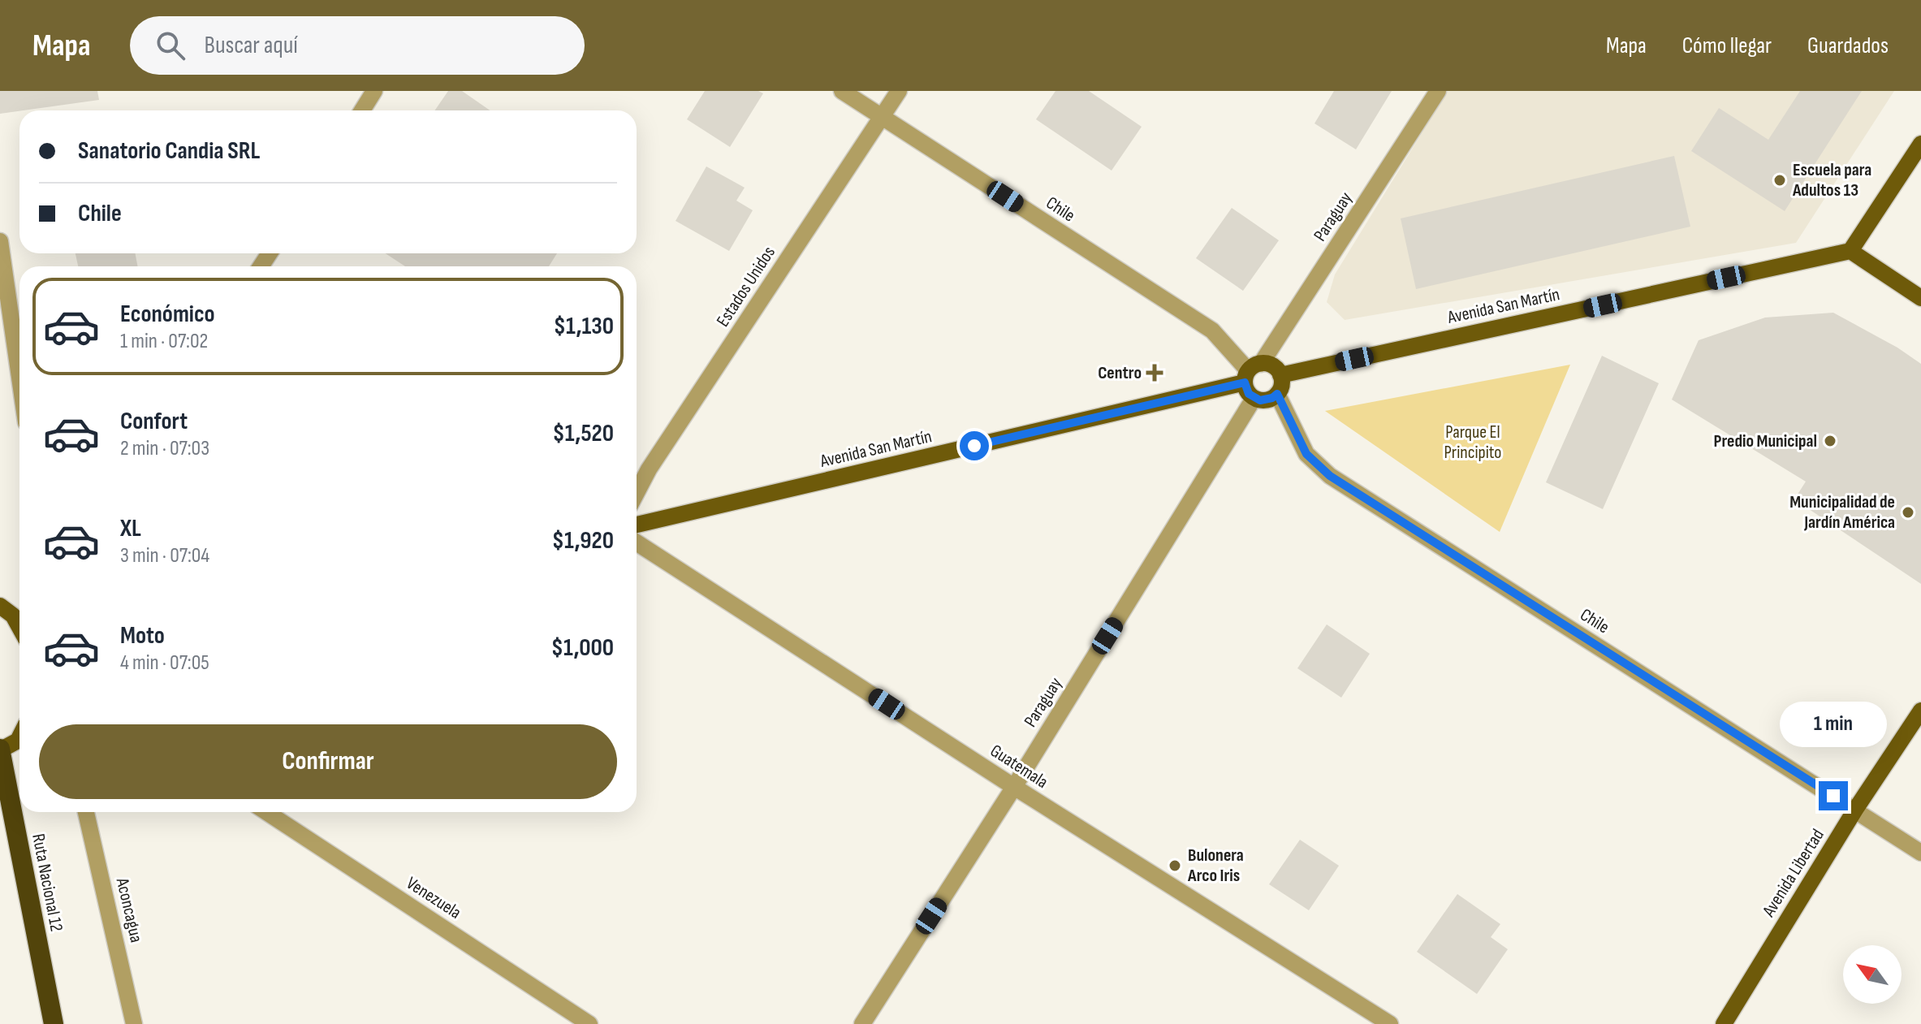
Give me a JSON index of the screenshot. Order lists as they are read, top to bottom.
{
  "streets": {
    "highway": ["Ruta Nacional 12"],
    "main road": ["Avenida San Martín", "Avenida Libertad"],
    "street": [
      "Chile",
      "Paraguay",
      "Estados Unidos",
      "Guatemala",
      "Venezuela",
      "Aconcagua"
    ]
  },
  "crossings": [
    ["Chile", "Paraguay"],
    ["Chile", "Estados Unidos"],
    ["Chile", "Avenida San Martín"],
    ["Chile", "Avenida Libertad"],
    ["Paraguay", "Avenida San Martín"],
    ["Paraguay", "Guatemala"]
  ],
  "parks": ["Parque El Principito"],
  "places": {
    "other": [
      "Escuela para Adultos 13",
      "Predio Municipal",
      "Municipalidad de Jardín América",
      "Bulonera Arco Iris"
    ],
    "health": ["Centro"]
  },
  "north": "top left",
  "page": {
    "header": "Mapa",
    "search": "Buscar aquí",
    "nav": ["Mapa", "Cómo llegar", "Guardados"],
    "banner": ["Sanatorio Candia SRL", "Chile"],
    "list": [
      {
        "name": "Económico",
        "note": "1 min · 07:02",
        "value": "$1,130"
      },
      {
        "name": "Confort",
        "note": "2 min · 07:03",
        "value": "$1,520"
      },
      {
        "name": "XL",
        "note": "3 min · 07:04",
        "value": "$1,920"
      },
      {
        "name": "Moto",
        "note": "4 min · 07:05",
        "value": "$1,000"
      }
    ],
    "bubble": "1 min",
    "buttons": "Confirmar"
  }
}
